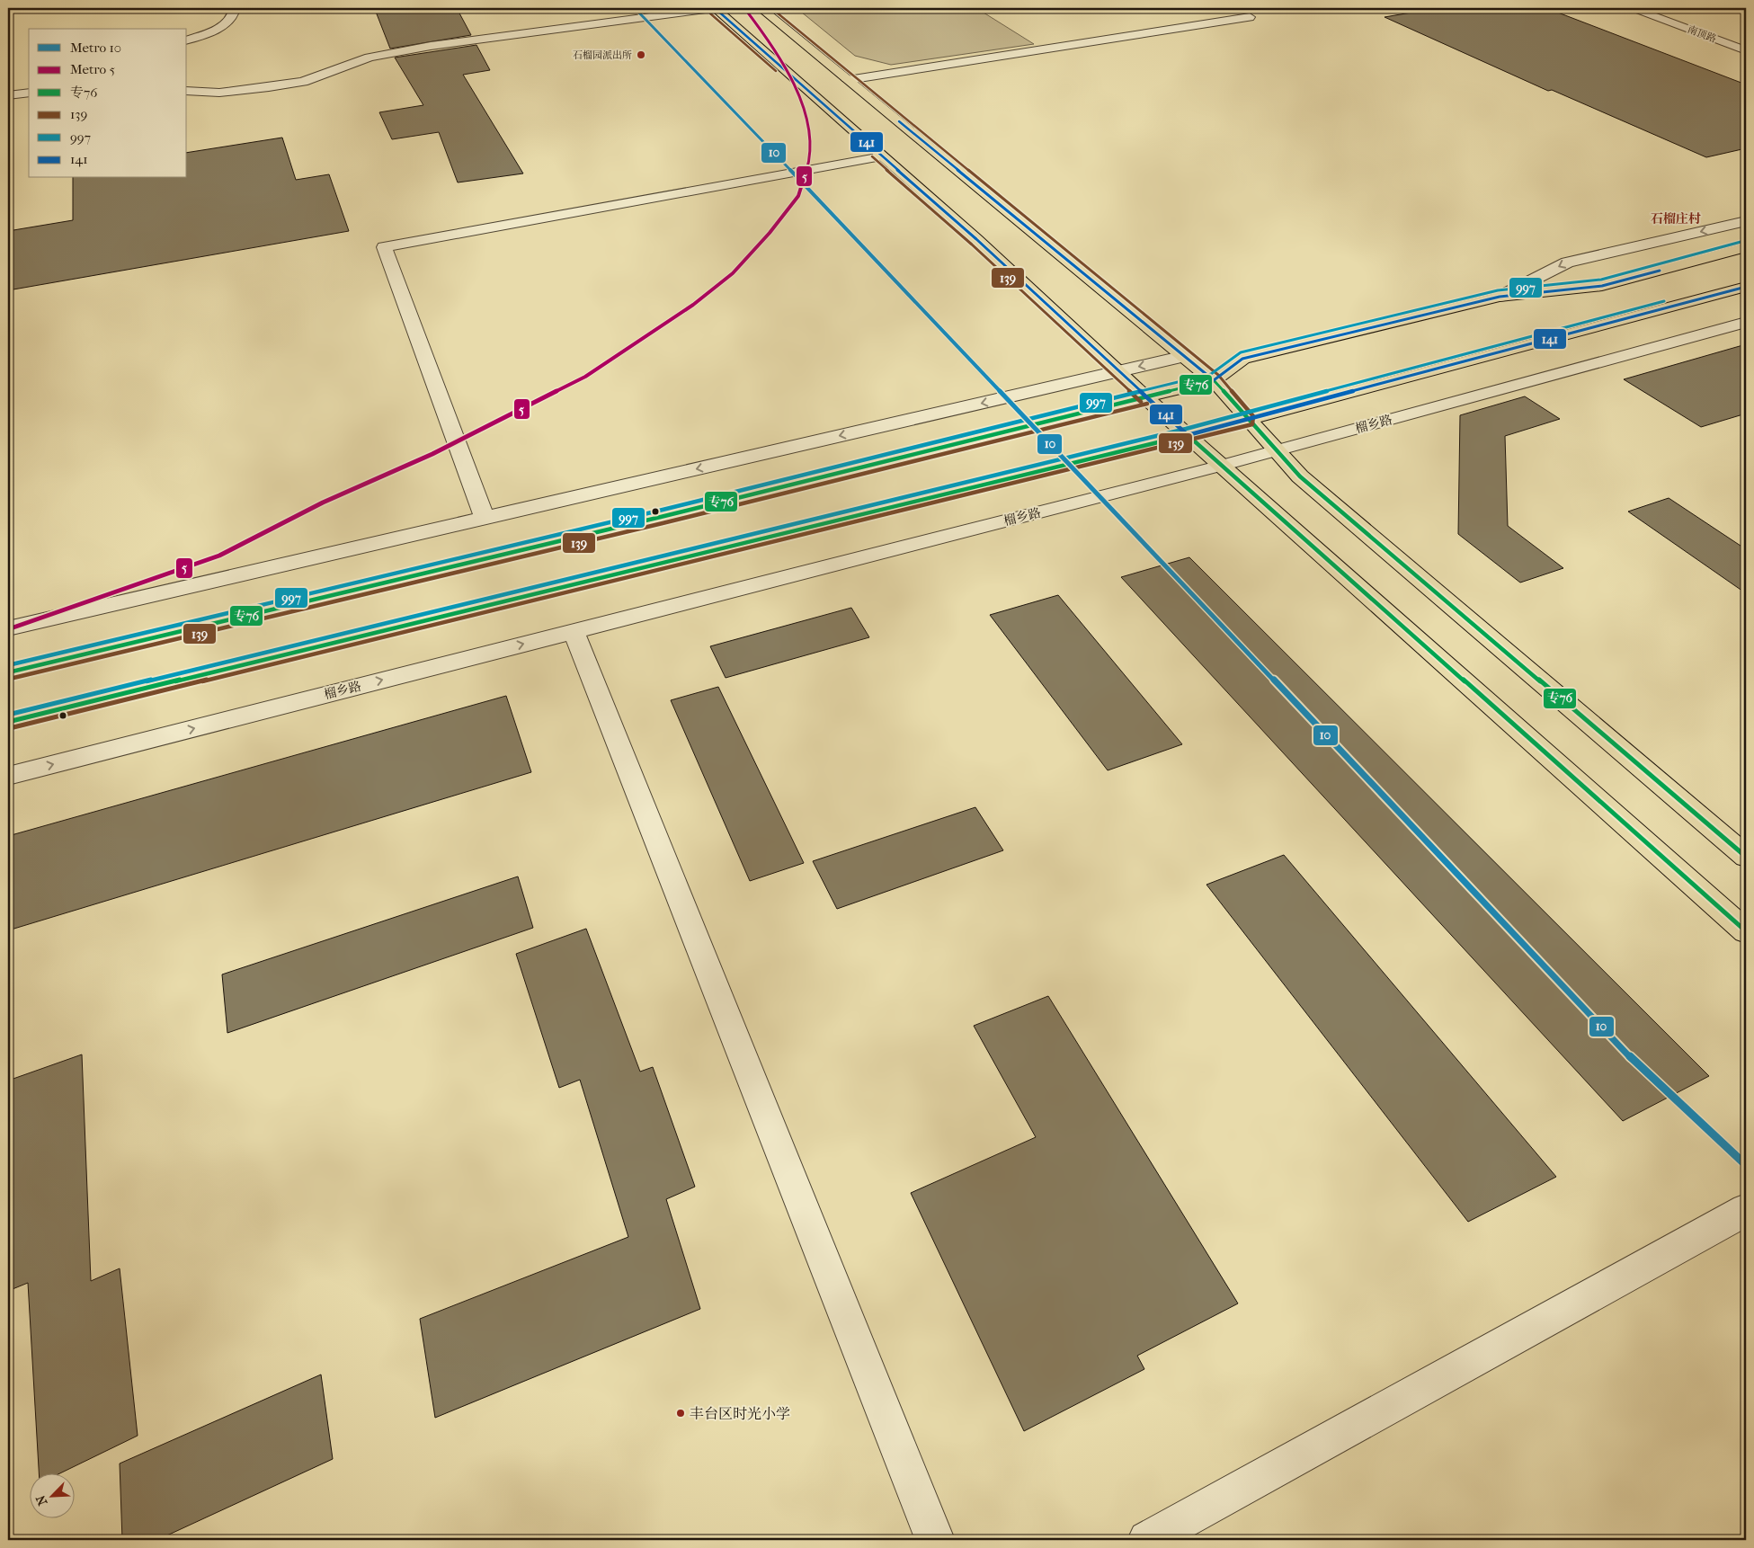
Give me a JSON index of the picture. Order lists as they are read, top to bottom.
{
  "streets": {
    "street": ["南顶路", "榴乡路"]
  },
  "districts": ["石榴庄村"],
  "places": ["石榴园派出所", "丰台区时光小学"],
  "lines": [
    "metro line 10",
    "metro line 5",
    "transit line 139",
    "transit line 141",
    "transit line 997",
    "transit line 专76"
  ],
  "legend": [
    "Metro 10",
    "Metro 5",
    "专76",
    "139",
    "997",
    "141"
  ],
  "north": "bottom left"
}
